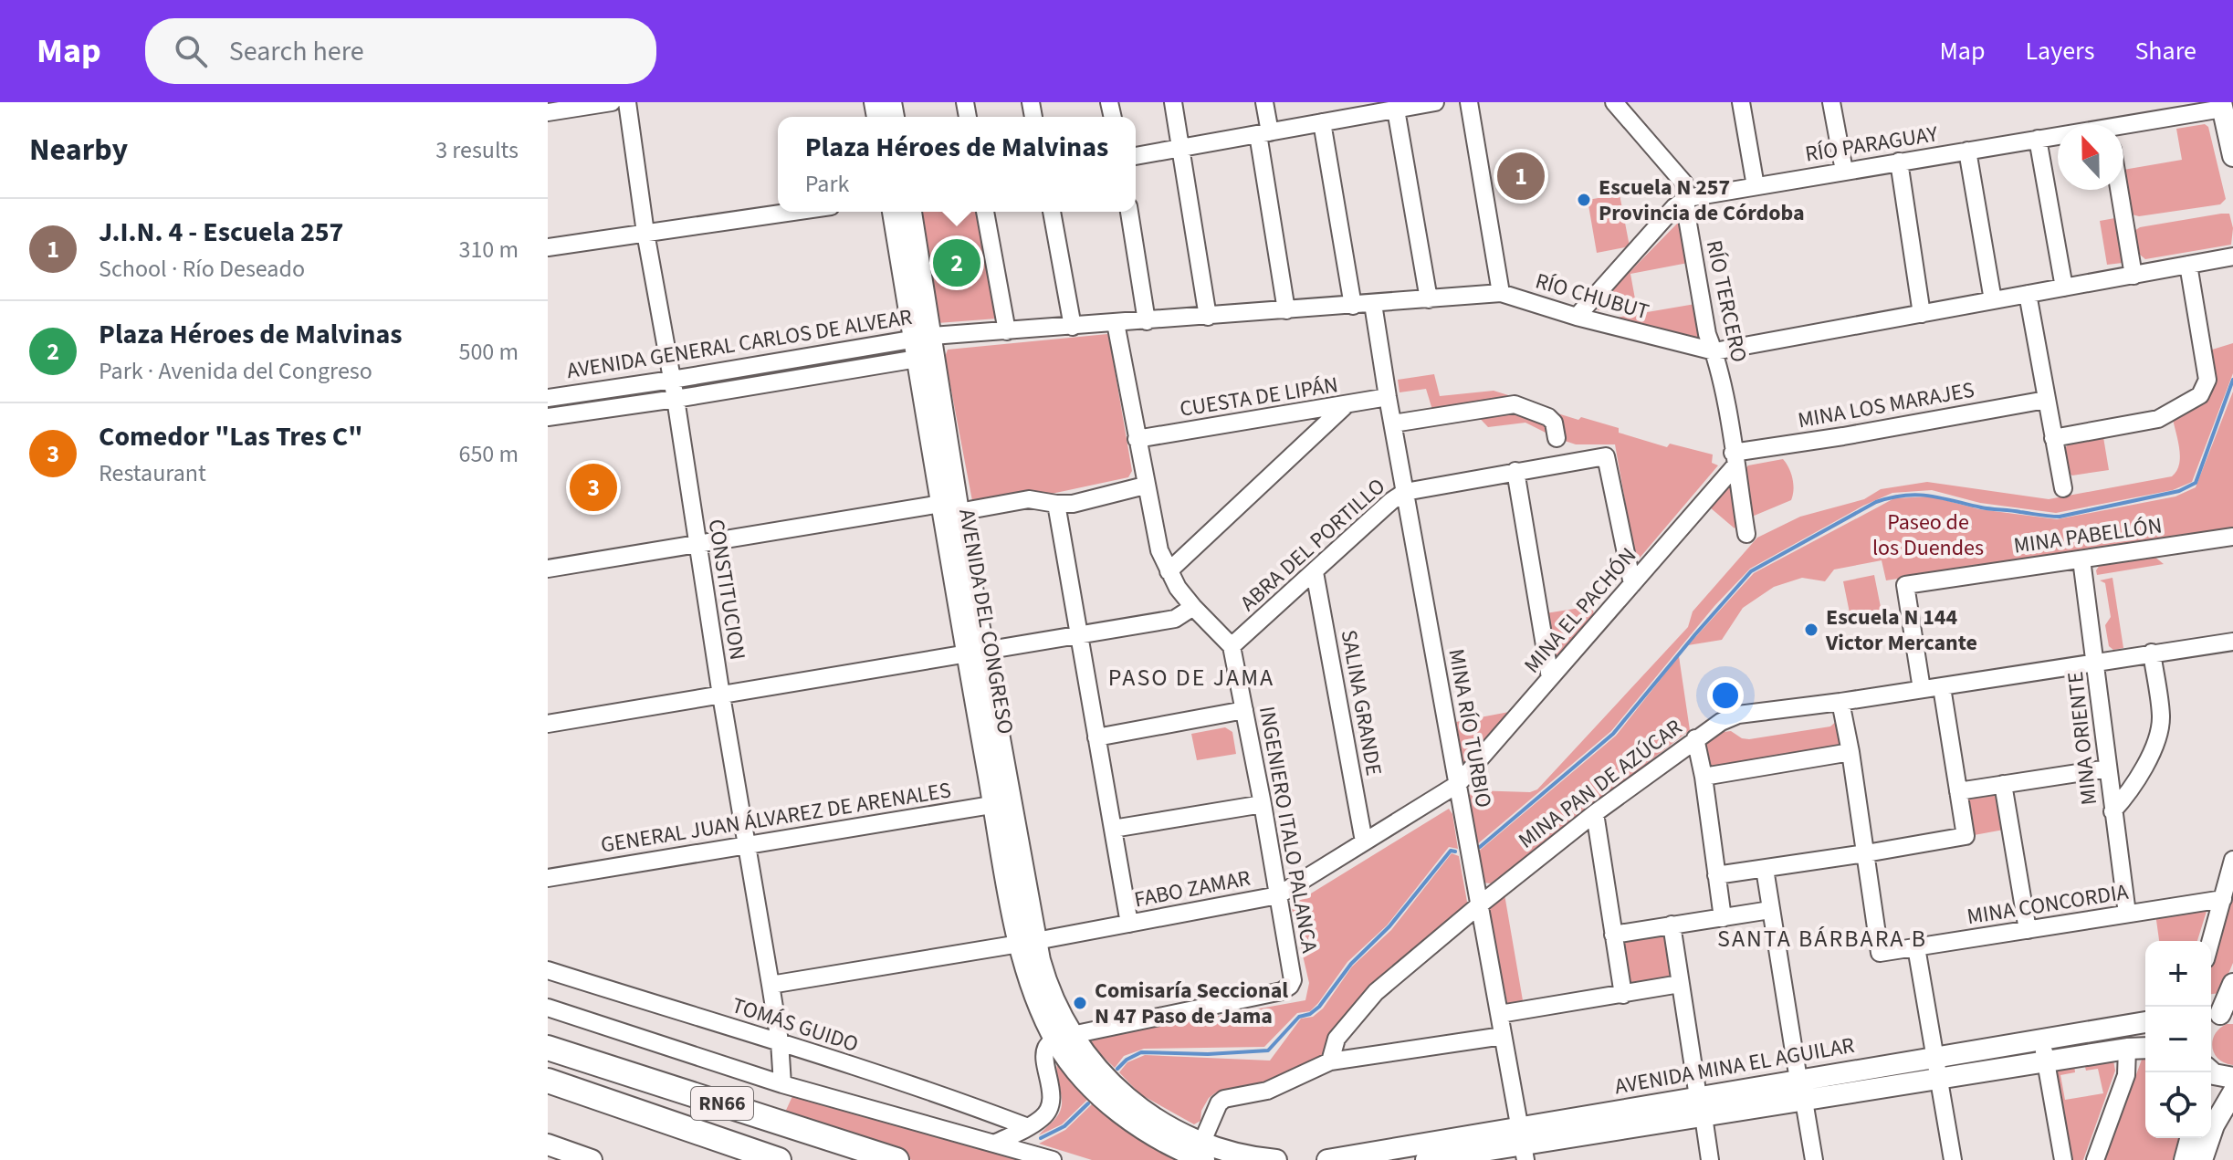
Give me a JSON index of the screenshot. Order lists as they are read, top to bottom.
{
  "streets": {
    "highway": ["RN66"],
    "main road": ["AVENIDA DEL CONGRESO", "AVENIDA MINA EL AGUILAR"],
    "street": [
      "RÍO PARAGUAY",
      "RÍO CHUBUT",
      "RÍO TERCERO",
      "AVENIDA GENERAL CARLOS DE ALVEAR",
      "CUESTA DE LIPÁN",
      "MINA LOS MARAJES",
      "MINA PABELLÓN",
      "ABRA DEL PORTILLO",
      "CONSTITUCION",
      "MINA EL PACHÓN",
      "SALINA GRANDE",
      "MINA RÍO TURBIO",
      "MINA ORIENTE",
      "MINA PAN DE AZÚCAR",
      "GENERAL JUAN ÁLVAREZ DE ARENALES",
      "INGENIERO ITALO PALANCA",
      "FABO ZAMAR",
      "MINA CONCORDIA",
      "TOMÁS GUIDO"
    ]
  },
  "crossings": [
    ["RÍO PARAGUAY", "RÍO TERCERO"],
    ["RÍO CHUBUT", "RÍO TERCERO"],
    ["RÍO CHUBUT", "AVENIDA GENERAL CARLOS DE ALVEAR"],
    ["RÍO CHUBUT", "AVENIDA DEL CONGRESO"],
    ["RÍO CHUBUT", "MINA RÍO TURBIO"],
    ["RÍO TERCERO", "MINA LOS MARAJES"],
    ["RÍO TERCERO", "MINA EL PACHÓN"],
    ["AVENIDA GENERAL CARLOS DE ALVEAR", "CONSTITUCION"],
    ["AVENIDA GENERAL CARLOS DE ALVEAR", "AVENIDA DEL CONGRESO"],
    ["CUESTA DE LIPÁN", "MINA RÍO TURBIO"],
    ["MINA LOS MARAJES", "MINA EL PACHÓN"],
    ["MINA PABELLÓN", "MINA ORIENTE"],
    ["MINA PABELLÓN", "MINA PAN DE AZÚCAR"],
    ["ABRA DEL PORTILLO", "MINA EL PACHÓN"],
    ["ABRA DEL PORTILLO", "SALINA GRANDE"],
    ["ABRA DEL PORTILLO", "MINA RÍO TURBIO"],
    ["ABRA DEL PORTILLO", "INGENIERO ITALO PALANCA"],
    ["CONSTITUCION", "GENERAL JUAN ÁLVAREZ DE ARENALES"],
    ["CONSTITUCION", "FABO ZAMAR"],
    ["CONSTITUCION", "TOMÁS GUIDO"],
    ["MINA EL PACHÓN", "MINA RÍO TURBIO"],
    ["MINA EL PACHÓN", "FABO ZAMAR"],
    ["AVENIDA DEL CONGRESO", "GENERAL JUAN ÁLVAREZ DE ARENALES"],
    ["AVENIDA DEL CONGRESO", "INGENIERO ITALO PALANCA"],
    ["AVENIDA DEL CONGRESO", "FABO ZAMAR"],
    ["SALINA GRANDE", "FABO ZAMAR"],
    ["MINA RÍO TURBIO", "MINA PAN DE AZÚCAR"],
    ["MINA RÍO TURBIO", "FABO ZAMAR"],
    ["MINA RÍO TURBIO", "AVENIDA MINA EL AGUILAR"],
    ["MINA ORIENTE", "MINA PAN DE AZÚCAR"],
    ["MINA ORIENTE", "MINA CONCORDIA"],
    ["INGENIERO ITALO PALANCA", "FABO ZAMAR"]
  ],
  "districts": ["PASO DE JAMA", "SANTA BÁRBARA B"],
  "parks": ["Paseo de los Duendes"],
  "places": ["Escuela N 257 Provincia de Córdoba", "Escuela N 144 Victor Mercante", "Comisaría Seccional N 47 Paso de Jama"],
  "north": "top",
  "page": {
    "header": "Map",
    "search": "Search here",
    "nav": ["Map", "Layers", "Share"],
    "heading": ["Nearby", "3 results"],
    "popup": ["Plaza Héroes de Malvinas", "Park"],
    "pins": ["1", "2", "3"],
    "list": [
      {
        "mark": "1",
        "name": "J.I.N. 4 - Escuela 257",
        "note": "School · Río Deseado",
        "value": "310 m"
      },
      {
        "mark": "2",
        "name": "Plaza Héroes de Malvinas",
        "note": "Park · Avenida del Congreso",
        "value": "500 m"
      },
      {
        "mark": "3",
        "name": "Comedor \"Las Tres C\"",
        "note": "Restaurant",
        "value": "650 m"
      }
    ],
    "map_buttons": ["+", "−"]
  }
}
